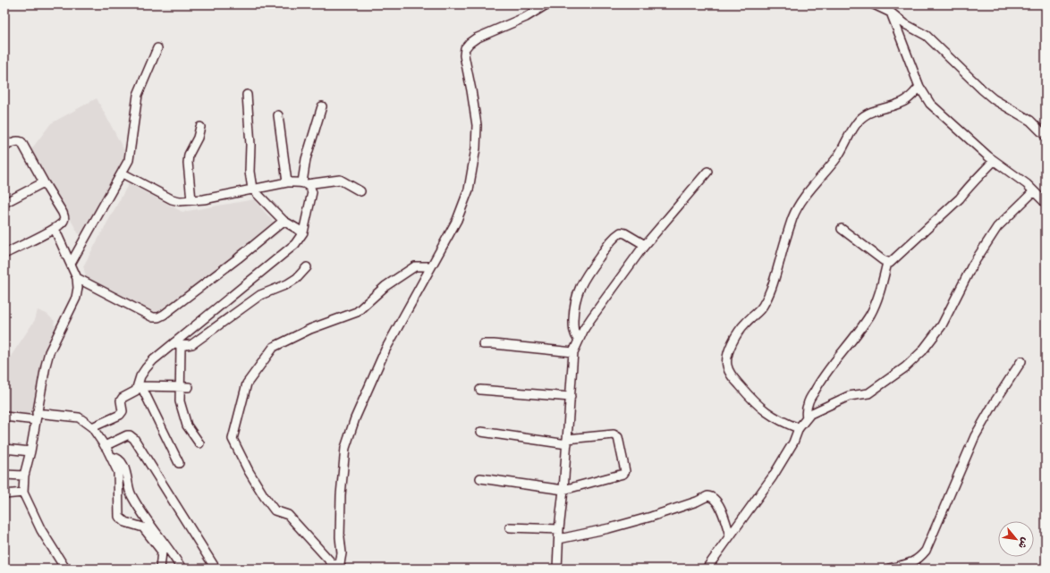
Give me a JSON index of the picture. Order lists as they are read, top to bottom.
{
  "north": "bottom right"
}
